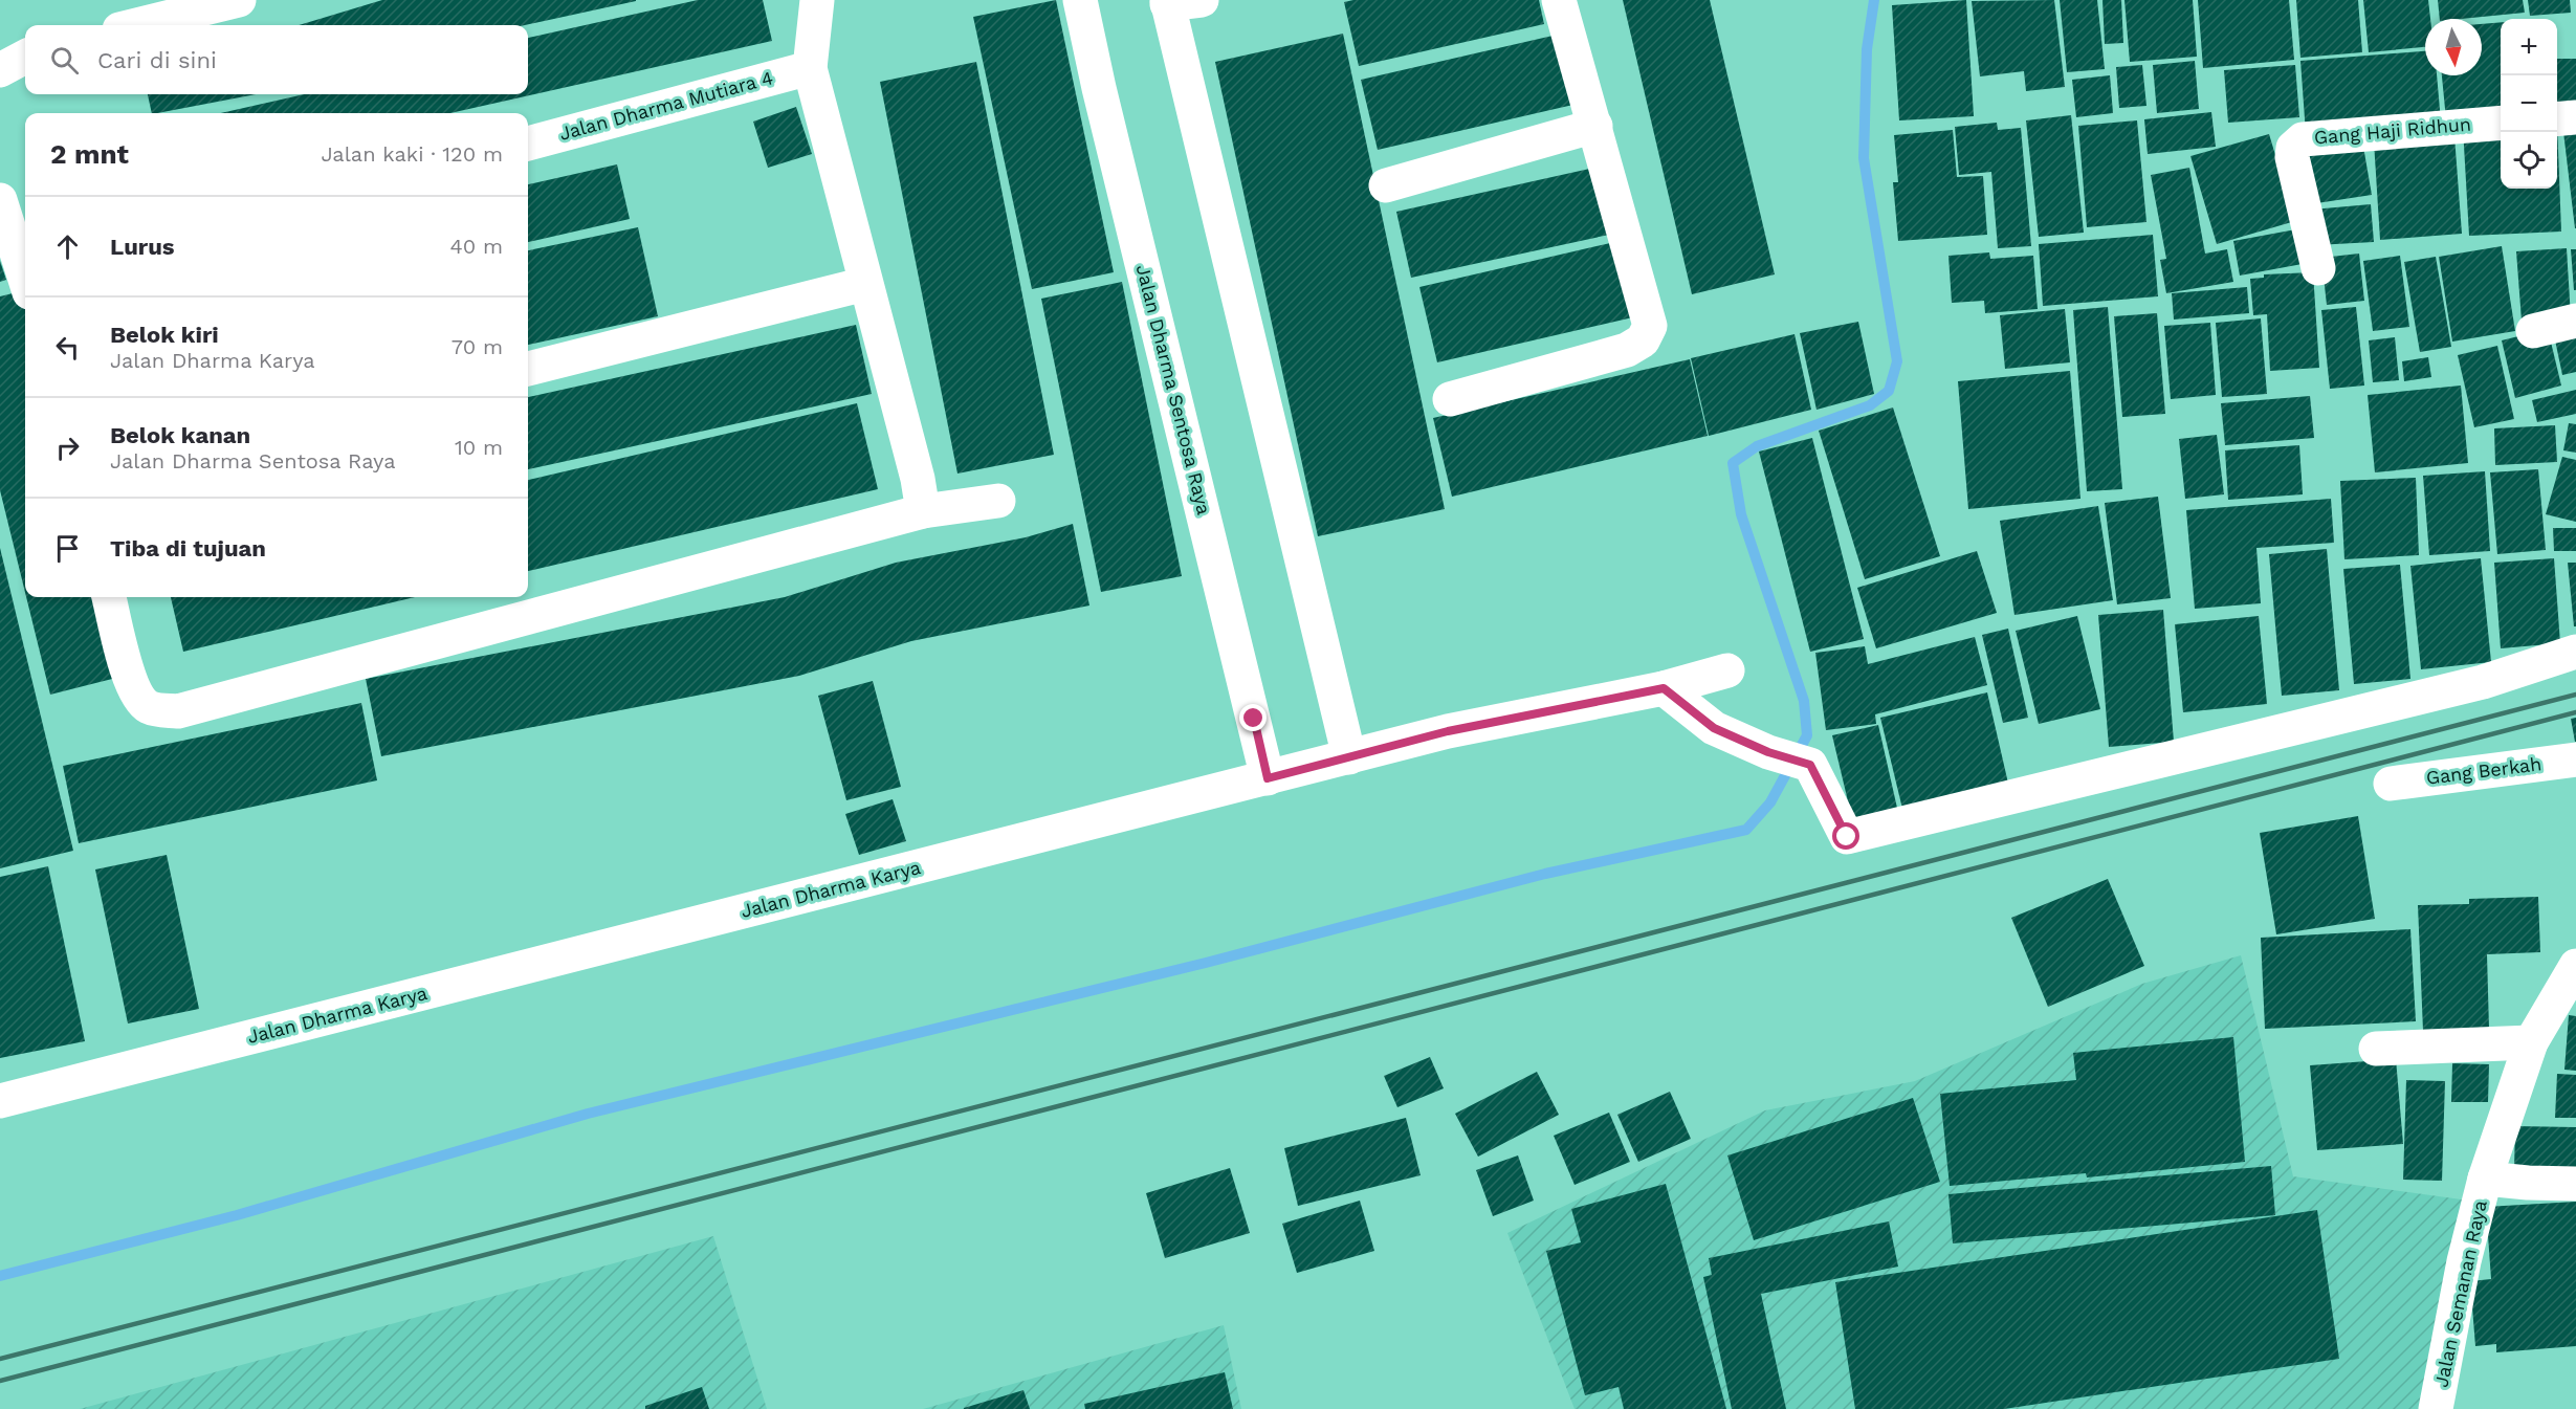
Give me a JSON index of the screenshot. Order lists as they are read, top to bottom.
{
  "streets": {
    "street": [
      "Jalan Dharma Mutiara 4",
      "Gang Haji Ridhun",
      "Jalan Dharma Sentosa Raya",
      "Gang Berkah",
      "Jalan Dharma Karya",
      "Jalan Semanan Raya"
    ]
  },
  "crossings": [
    ["Jalan Dharma Sentosa Raya", "Jalan Dharma Karya"]
  ],
  "north": "bottom",
  "page": {
    "map_buttons": ["+", "−"],
    "search": "Cari di sini",
    "heading": ["2 mnt", "Jalan kaki · 120 m"],
    "list": [
      ["Lurus", "40 m"],
      ["Belok kiri", "Jalan Dharma Karya", "70 m"],
      ["Belok kanan", "Jalan Dharma Sentosa Raya", "10 m"],
      "Tiba di tujuan"
    ]
  }
}
